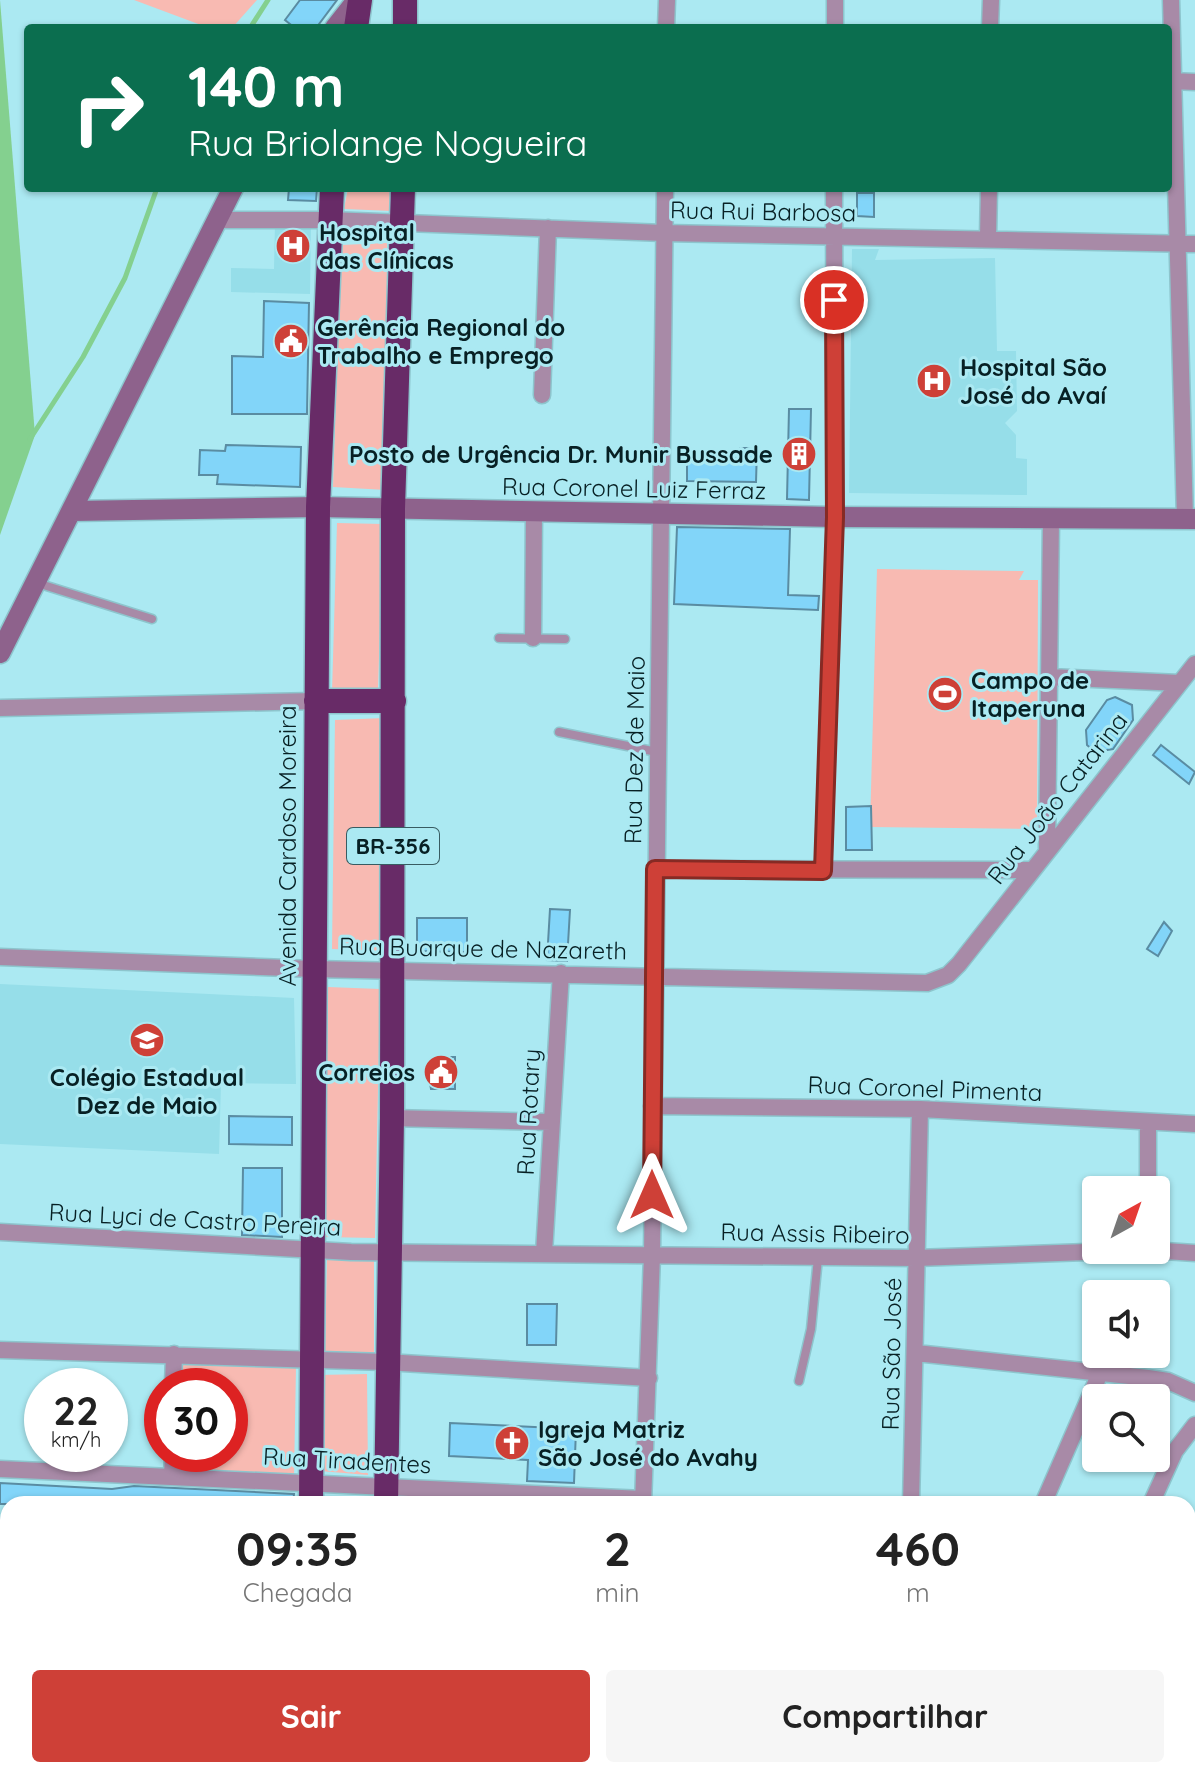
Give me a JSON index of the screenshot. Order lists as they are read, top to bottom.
{
  "streets": {
    "highway": ["Avenida Cardoso Moreira", "BR-356"],
    "street": [
      "Rua Rui Barbosa",
      "Rua Coronel Luiz Ferraz",
      "Rua Dez de Maio",
      "Rua João Catarina",
      "Rua Buarque de Nazareth",
      "Rua Coronel Pimenta",
      "Rua Rotary",
      "Rua Lyci de Castro Pereira",
      "Rua Assis Ribeiro",
      "Rua São José",
      "Rua Tiradentes"
    ]
  },
  "crossings": [
    ["Rua Rui Barbosa", "Rua Dez de Maio"],
    ["Rua Rui Barbosa", "Avenida Cardoso Moreira"],
    ["Rua Rui Barbosa", "BR-356"],
    ["Rua Coronel Luiz Ferraz", "Rua Dez de Maio"],
    ["Rua Coronel Luiz Ferraz", "Avenida Cardoso Moreira"],
    ["Rua Coronel Luiz Ferraz", "BR-356"],
    ["Rua Dez de Maio", "Rua Buarque de Nazareth"],
    ["Rua Dez de Maio", "Rua Coronel Pimenta"],
    ["Rua Dez de Maio", "Rua Assis Ribeiro"],
    ["Rua João Catarina", "Rua Buarque de Nazareth"],
    ["Avenida Cardoso Moreira", "Rua Buarque de Nazareth"],
    ["Avenida Cardoso Moreira", "Rua Lyci de Castro Pereira"],
    ["Avenida Cardoso Moreira", "Rua Tiradentes"],
    ["BR-356", "Rua Buarque de Nazareth"],
    ["BR-356", "Rua Lyci de Castro Pereira"],
    ["BR-356", "Rua Assis Ribeiro"],
    ["BR-356", "Rua Tiradentes"],
    ["Rua Buarque de Nazareth", "Rua Rotary"],
    ["Rua Coronel Pimenta", "Rua São José"],
    ["Rua Rotary", "Rua Assis Ribeiro"],
    ["Rua Lyci de Castro Pereira", "Rua Assis Ribeiro"],
    ["Rua Assis Ribeiro", "Rua São José"]
  ],
  "places": {
    "hospital": ["Hospital das Clínicas", "Hospital São José do Avaí"],
    "public building": ["Gerência Regional do Trabalho e Emprego", "Correios"],
    "building": ["Posto de Urgência Dr. Munir Bussade"],
    "sports": ["Campo de Itaperuna"],
    "school or university": ["Colégio Estadual Dez de Maio"],
    "church": ["Igreja Matriz São José do Avahy"]
  },
  "north": "top right",
  "page": {
    "turn": ["140 m", "Rua Briolange Nogueira"],
    "speed": "22 km/h",
    "limit": "30",
    "eta": [
      "09:35",
      "Chegada",
      "2",
      "min",
      "460",
      "m"
    ],
    "buttons": ["Sair", "Compartilhar"]
  }
}
